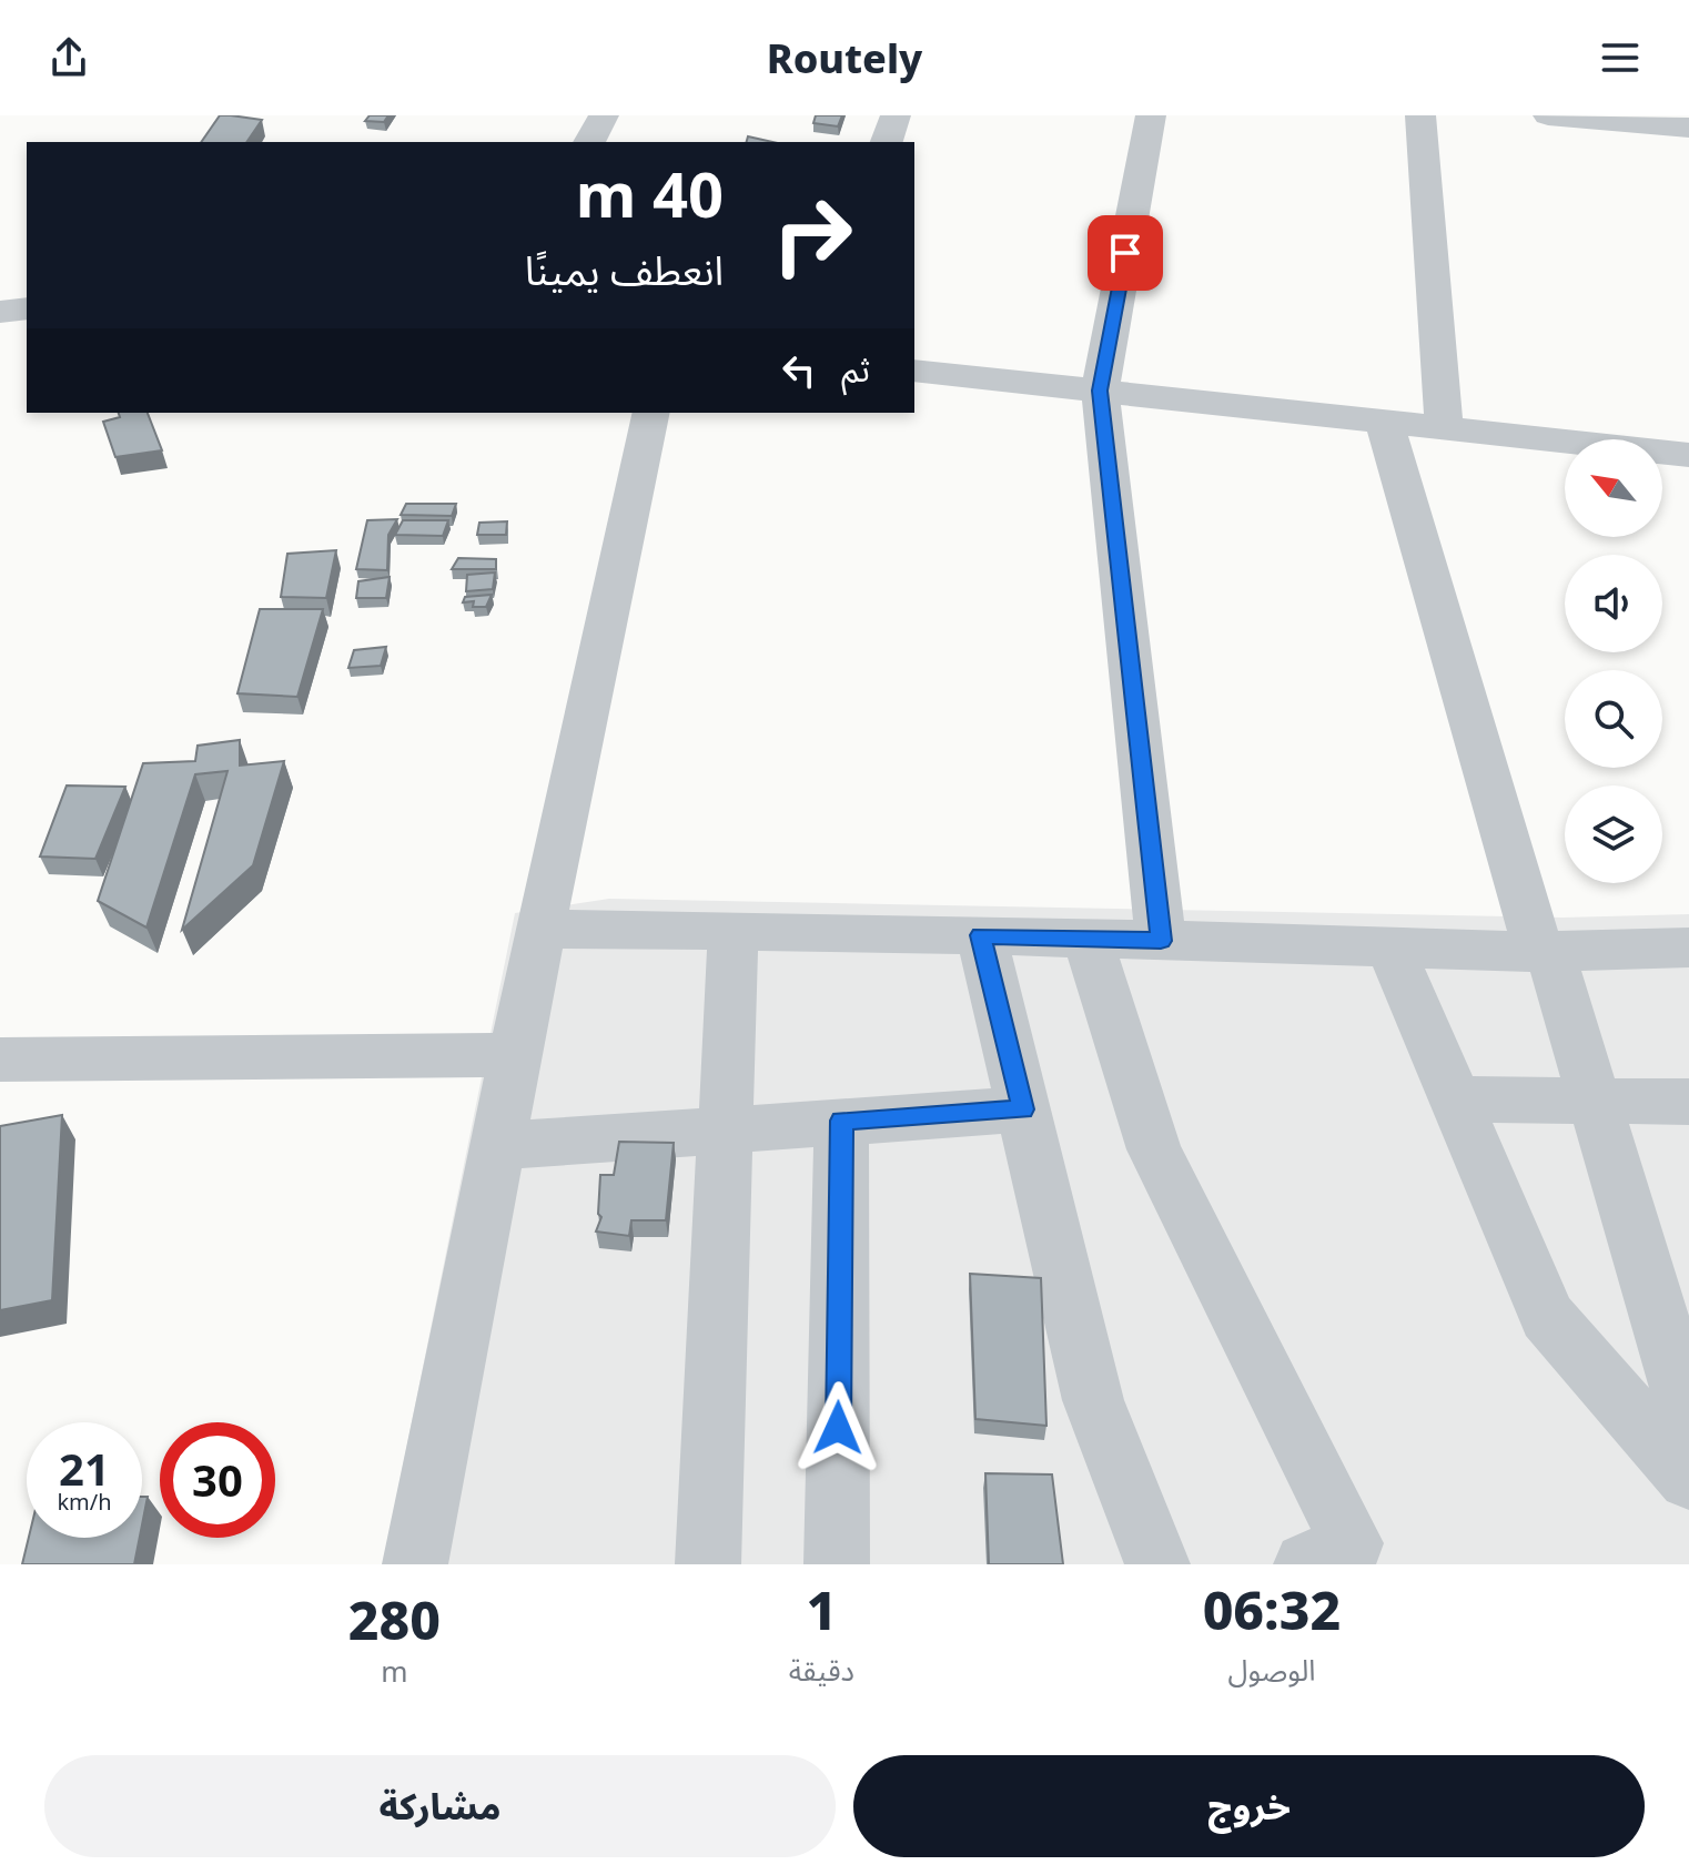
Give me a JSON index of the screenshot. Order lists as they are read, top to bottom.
{
  "north": "top left",
  "page": {
    "header": "Routely",
    "turn": ["40 m", "انعطف يمينًا"],
    "then": "ثم",
    "speed": "21 km/h",
    "limit": "30",
    "eta": [
      "06:32",
      "الوصول",
      "1",
      "دقيقة",
      "280",
      "m"
    ],
    "buttons": ["خروج", "مشاركة"]
  }
}
